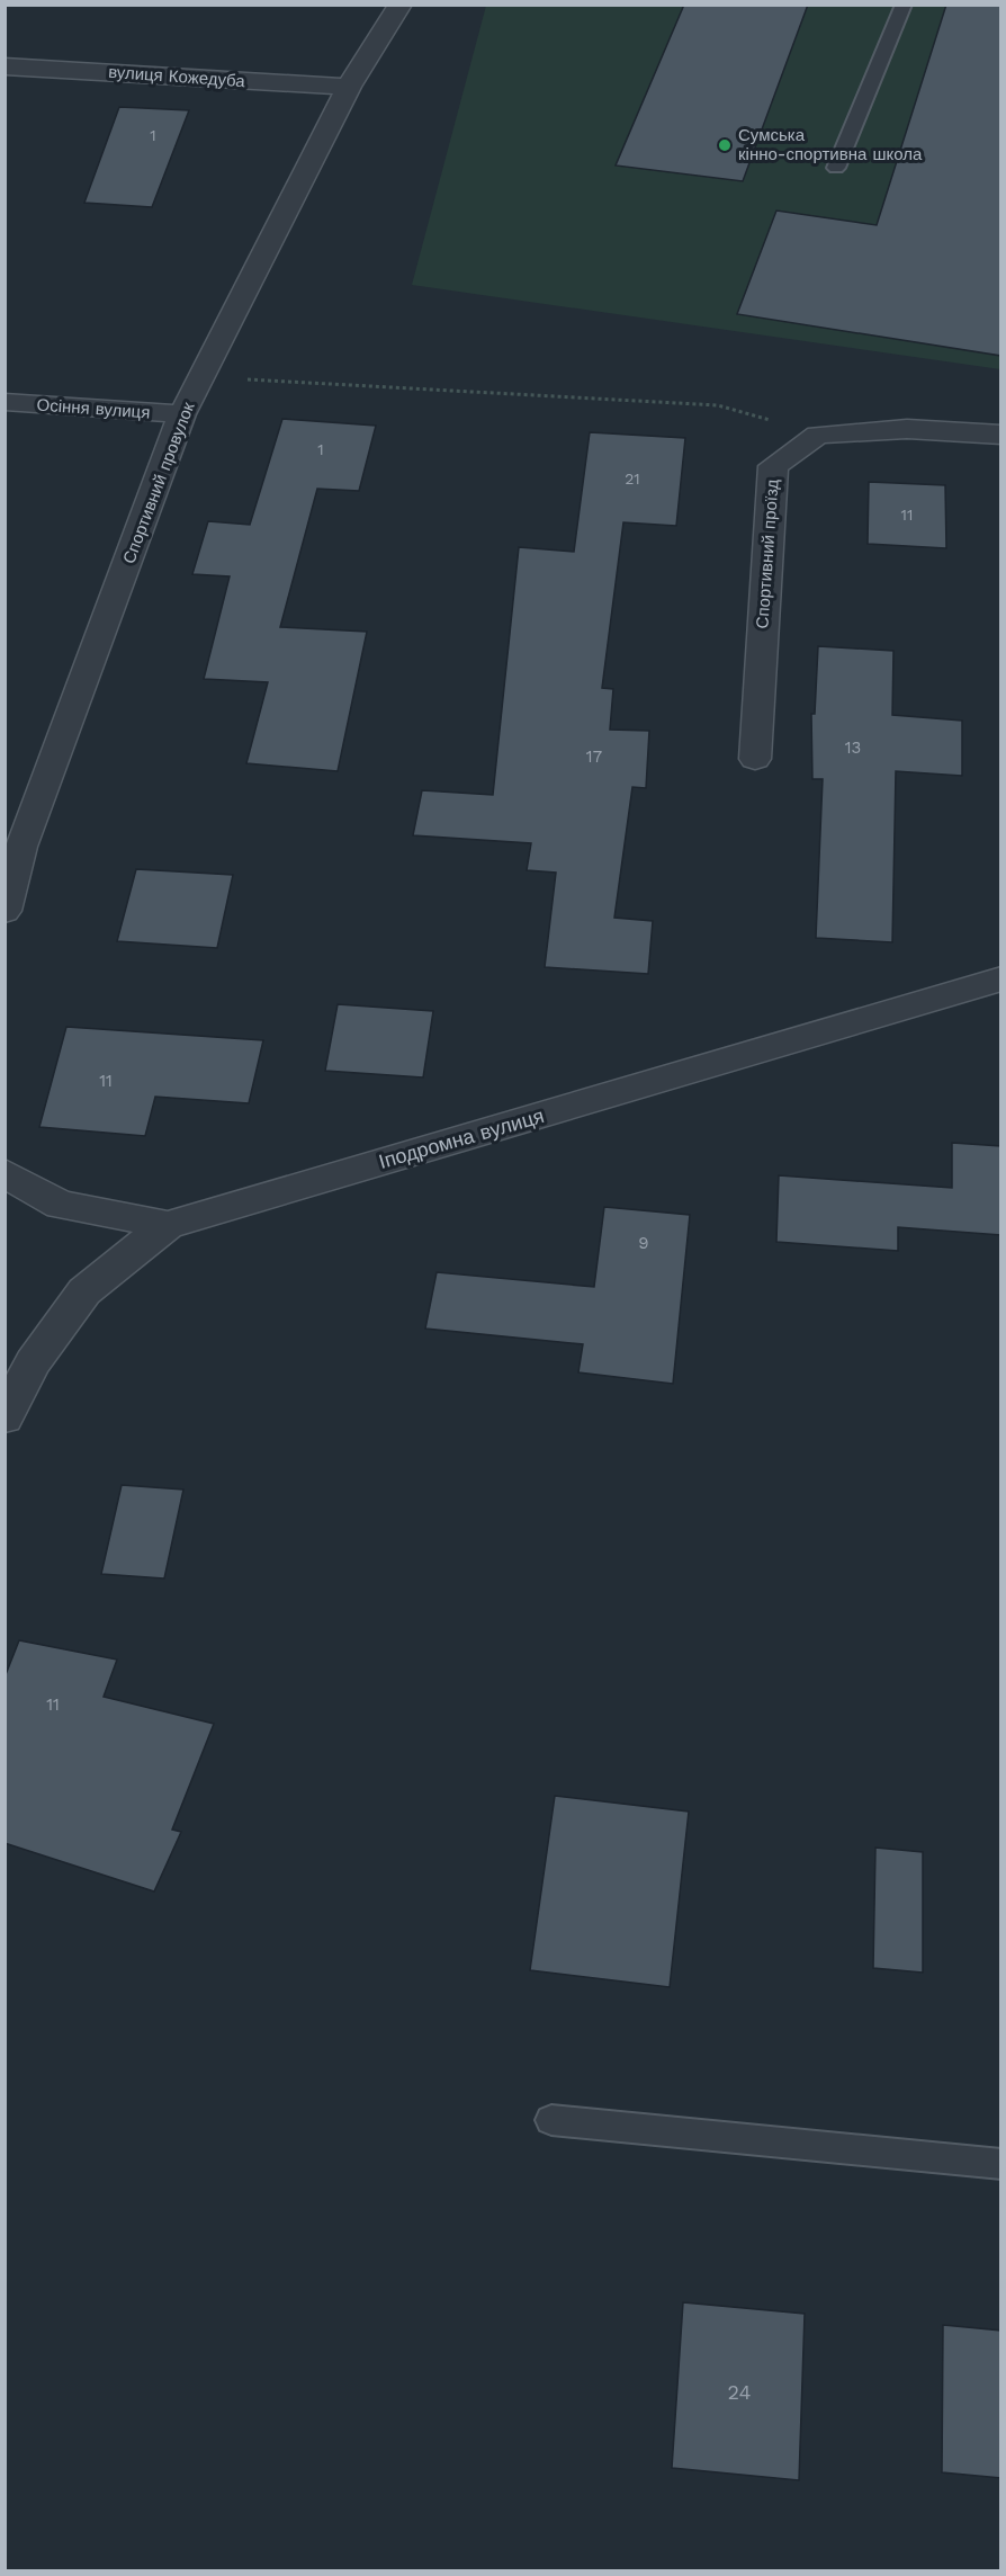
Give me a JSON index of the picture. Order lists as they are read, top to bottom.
{
  "streets": {
    "street": [
      "вулиця Кожедуба",
      "Осіння вулиця",
      "Спортивний провулок",
      "Спортивний проїзд",
      "Іподромна вулиця"
    ]
  },
  "crossings": [
    ["вулиця Кожедуба", "Спортивний провулок"],
    ["Осіння вулиця", "Спортивний провулок"]
  ],
  "places": ["Сумська кінно-спортивна школа"],
  "house_numbers": [
    "1",
    "1",
    "21",
    "11",
    "13",
    "17",
    "11",
    "9",
    "11",
    "24"
  ]
}
